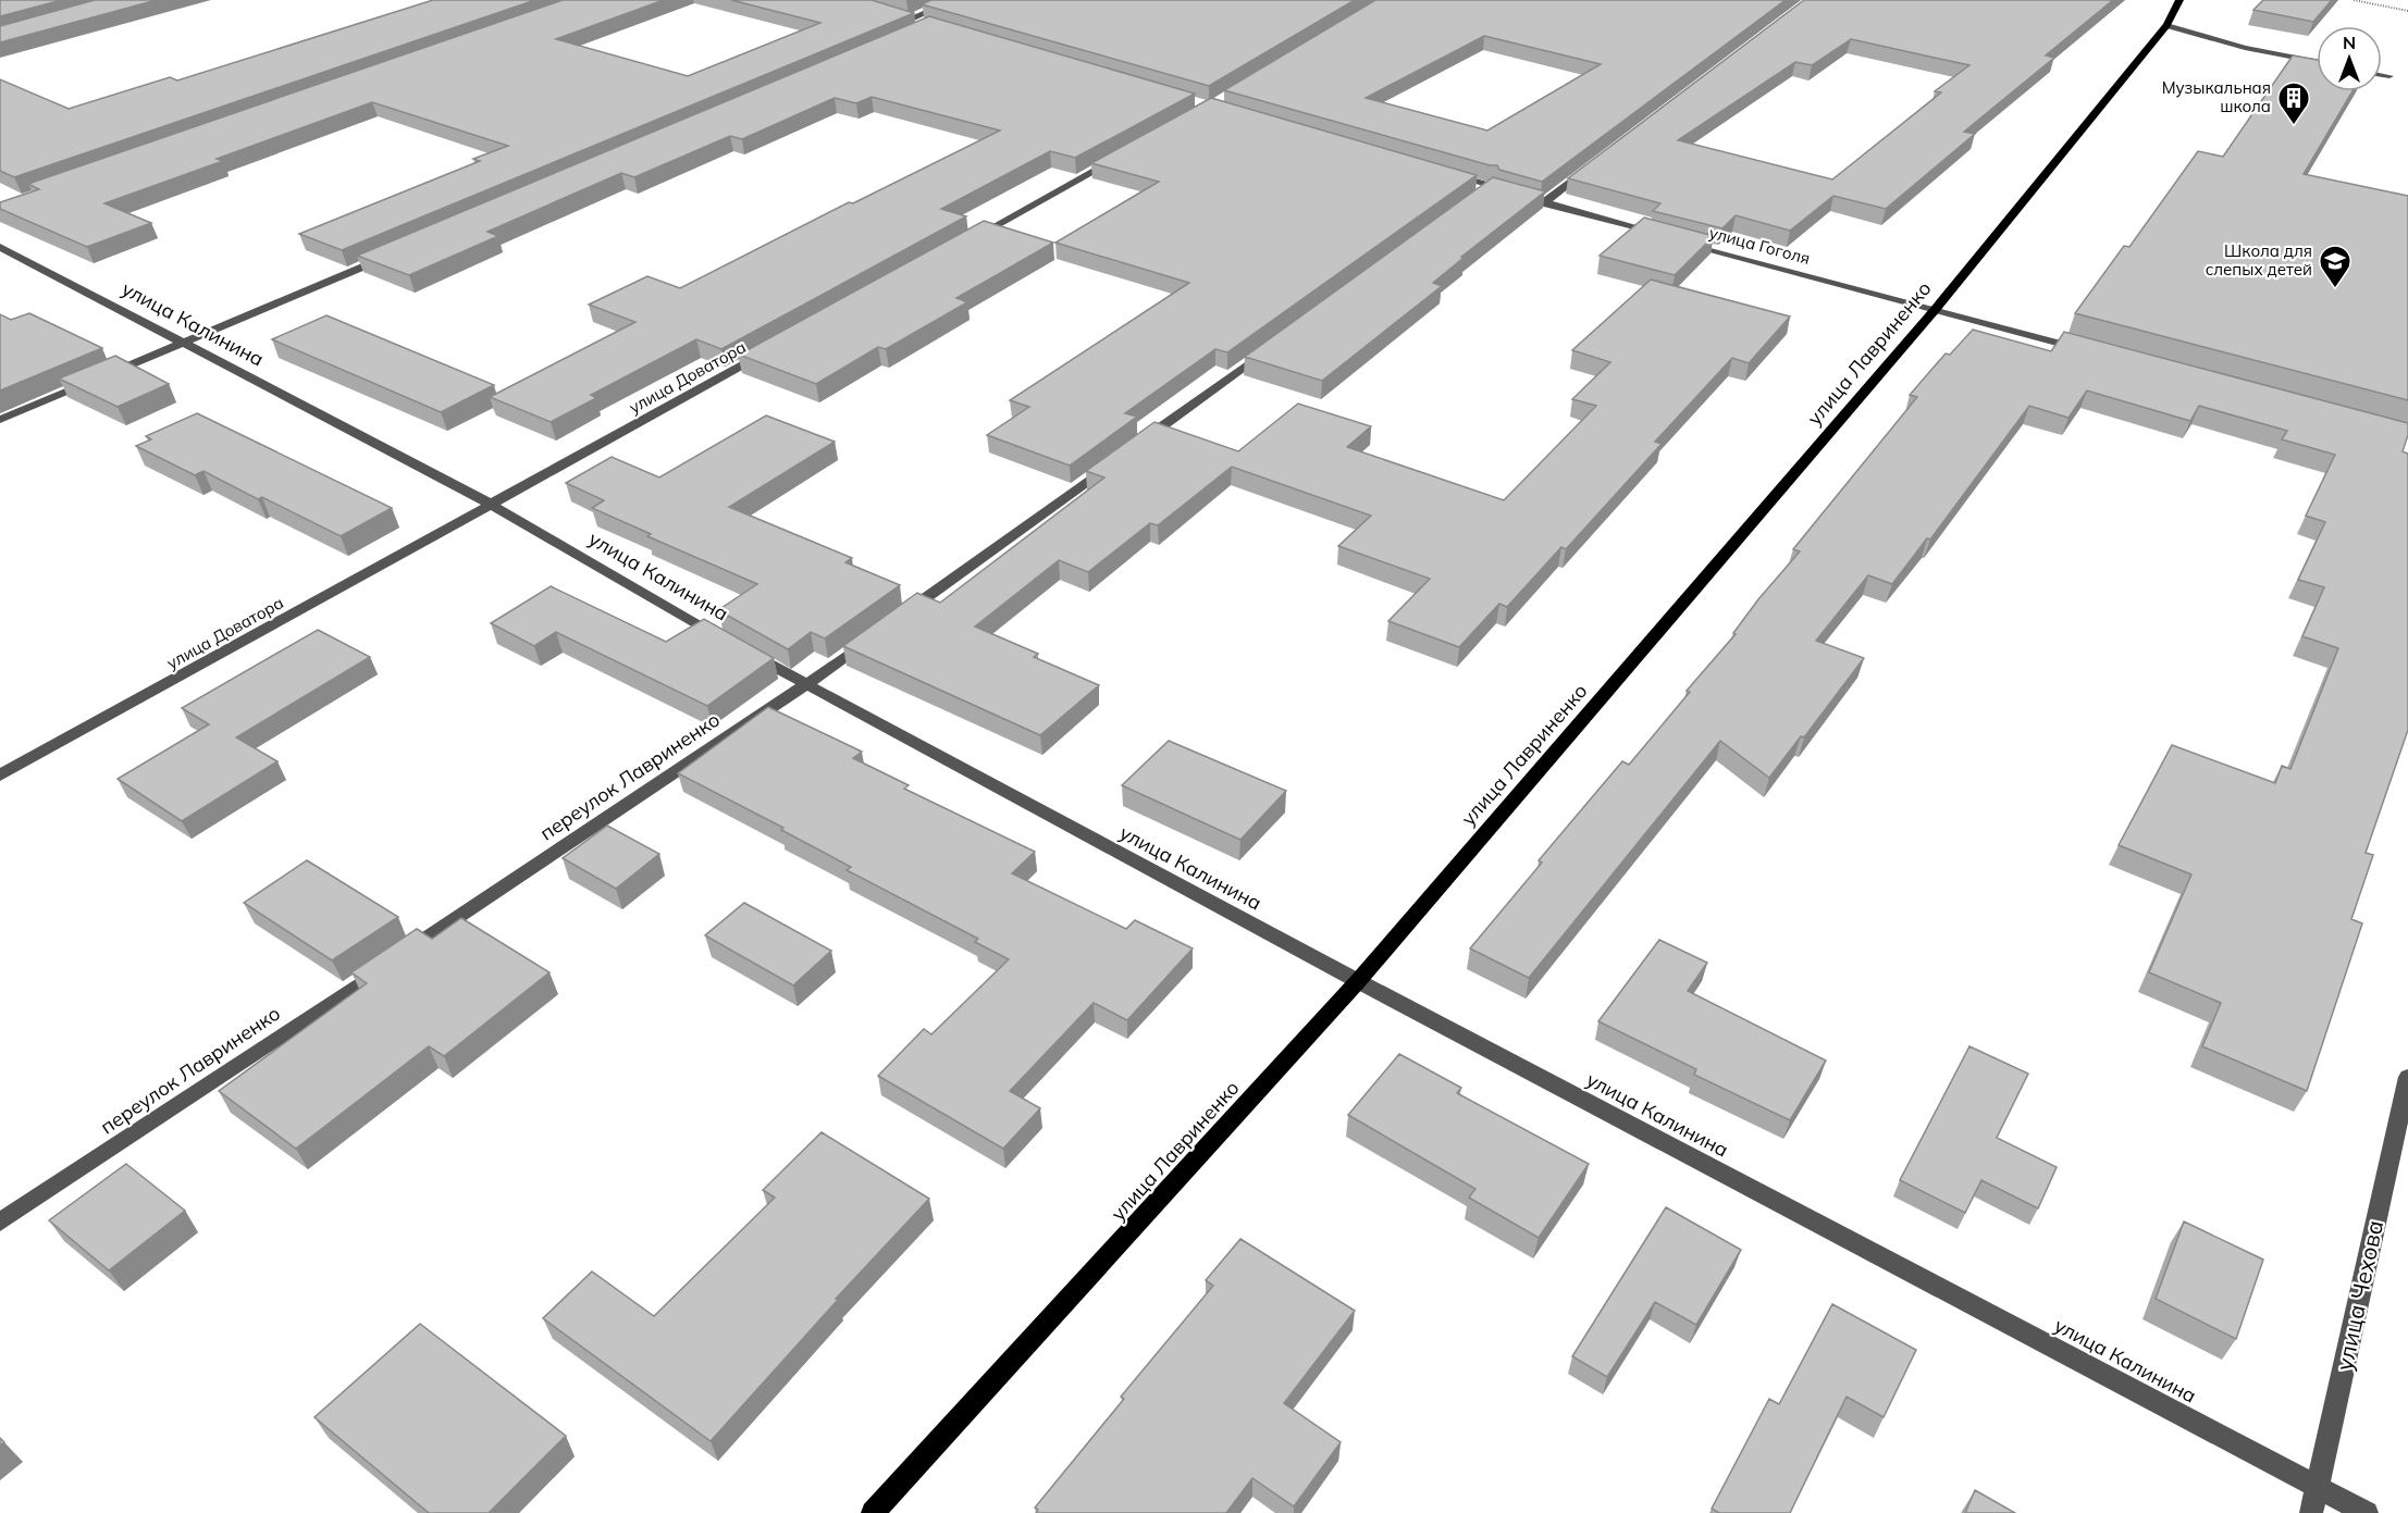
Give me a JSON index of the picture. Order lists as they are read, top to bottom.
{
  "streets": {
    "main road": ["улица Лавриненко"],
    "street": [
      "улица Гоголя",
      "улица Калинина",
      "улица Доватора",
      "переулок Лавриненко",
      "улица Чехова"
    ]
  },
  "crossings": [
    ["улица Гоголя", "улица Лавриненко"],
    ["улица Калинина", "улица Лавриненко"],
    ["улица Калинина", "улица Доватора"],
    ["улица Калинина", "переулок Лавриненко"],
    ["улица Калинина", "улица Чехова"]
  ],
  "places": {
    "building": ["Музыкальная школа"],
    "school or university": ["Школа для слепых детей"]
  },
  "north": "top"
}
